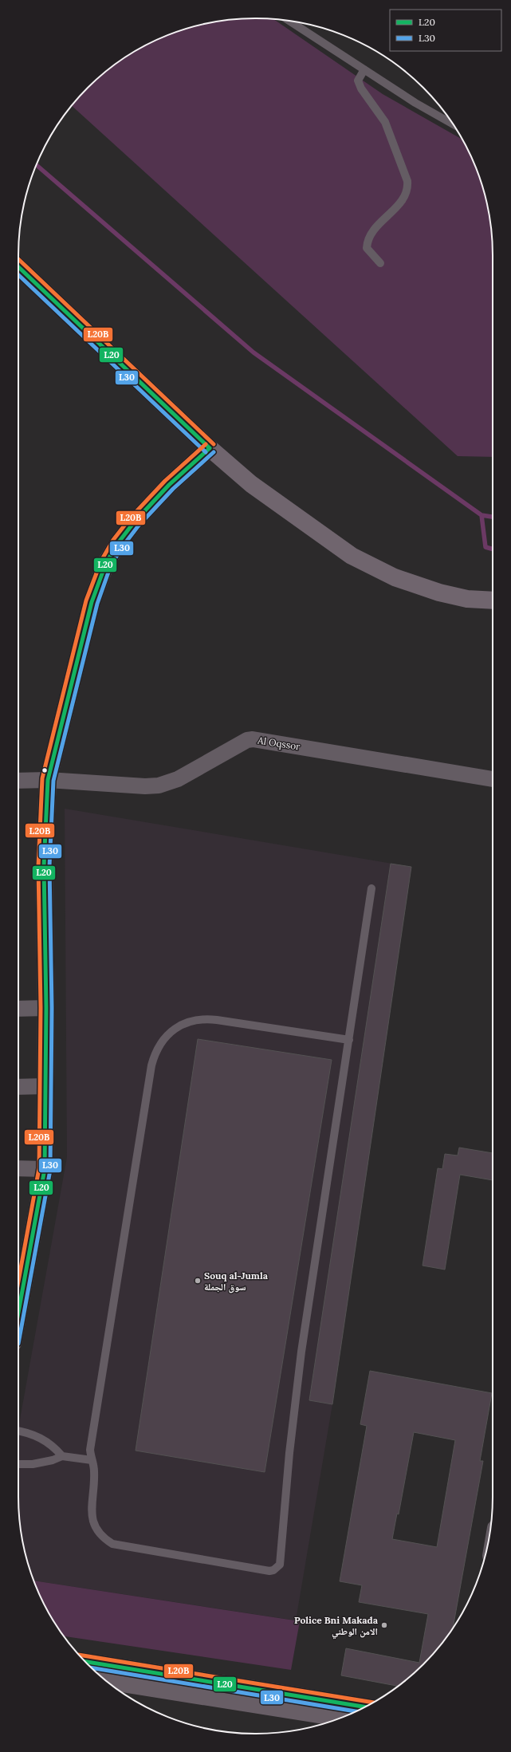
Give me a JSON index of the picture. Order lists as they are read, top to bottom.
{
  "streets": {
    "street": ["Al Oqssor"]
  },
  "places": ["Souq al-Jumla سوق الجملة", "Police Bni Makada الامن الوطني"],
  "lines": ["transit line L20B", "transit line L20", "transit line L30"],
  "legend": ["L20", "L30"]
}
